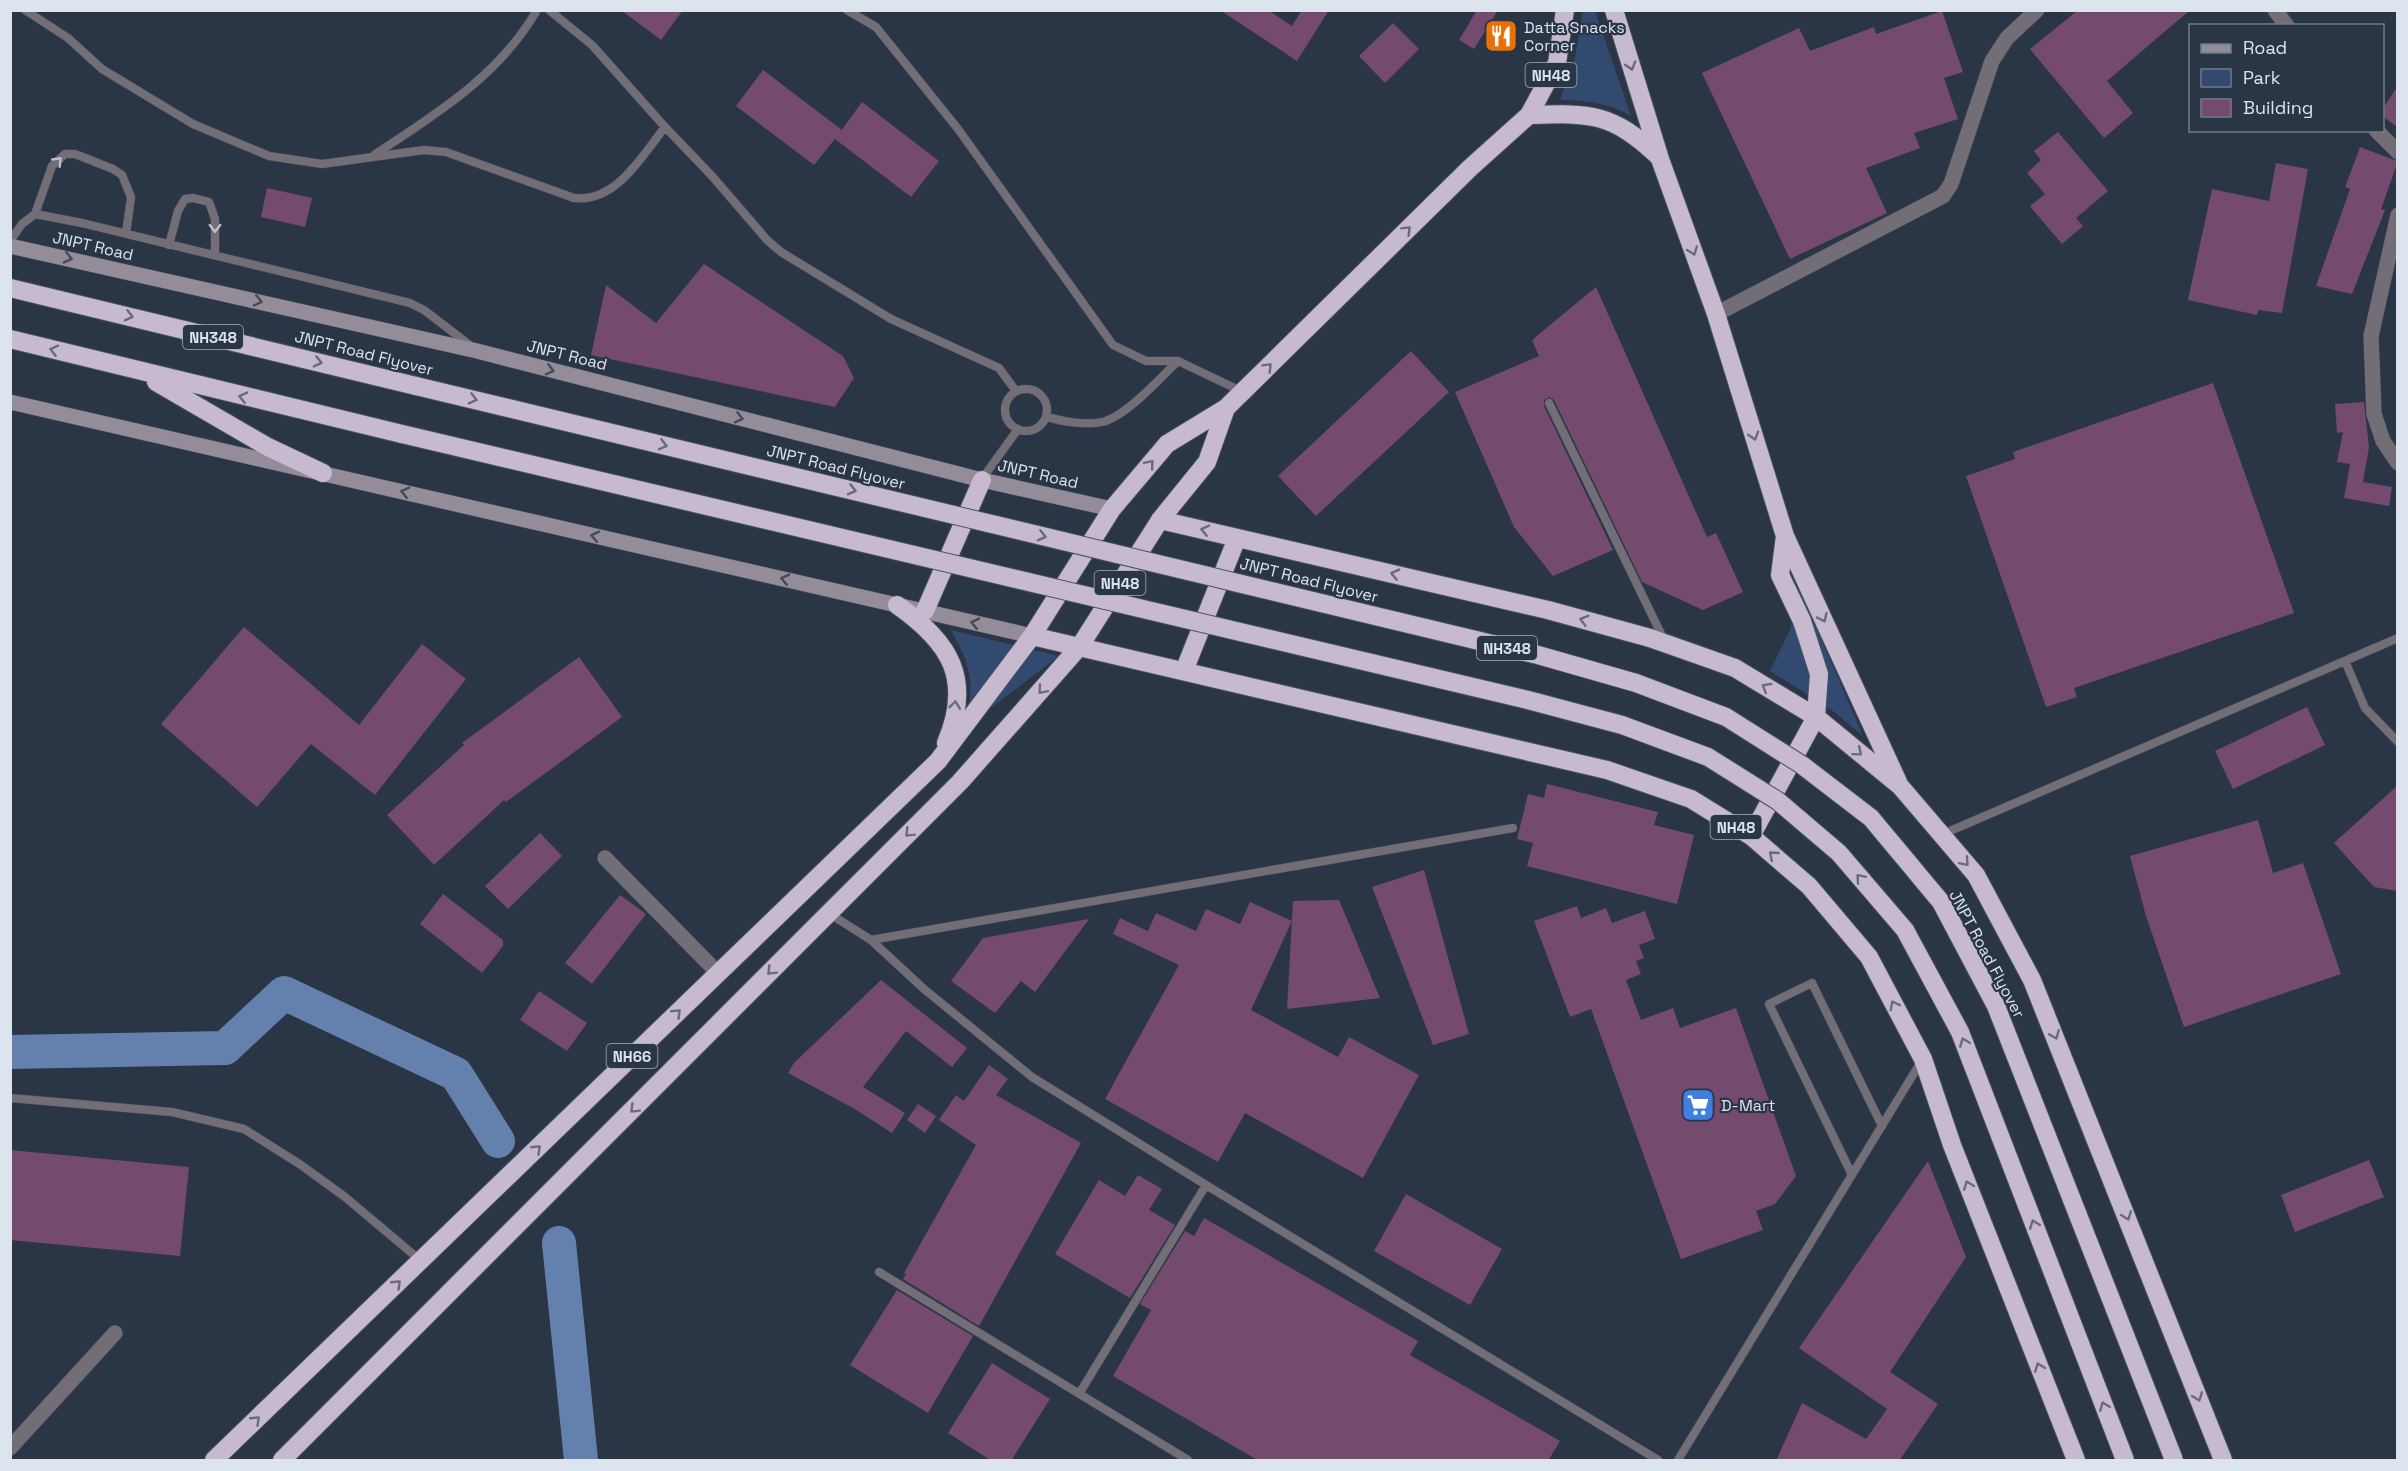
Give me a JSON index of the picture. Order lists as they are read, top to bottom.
{
  "streets": {
    "highway": [
      "NH48",
      "NH348",
      "JNPT Road Flyover",
      "NH66"
    ],
    "street": ["JNPT Road"]
  },
  "crossings": [
    ["NH48", "NH66"]
  ],
  "one_way": ["JNPT Road"],
  "places": {
    "restaurant": ["Datta Snacks Corner"],
    "supermarket": ["D-Mart"]
  },
  "legend": ["Road", "Park", "Building"]
}
